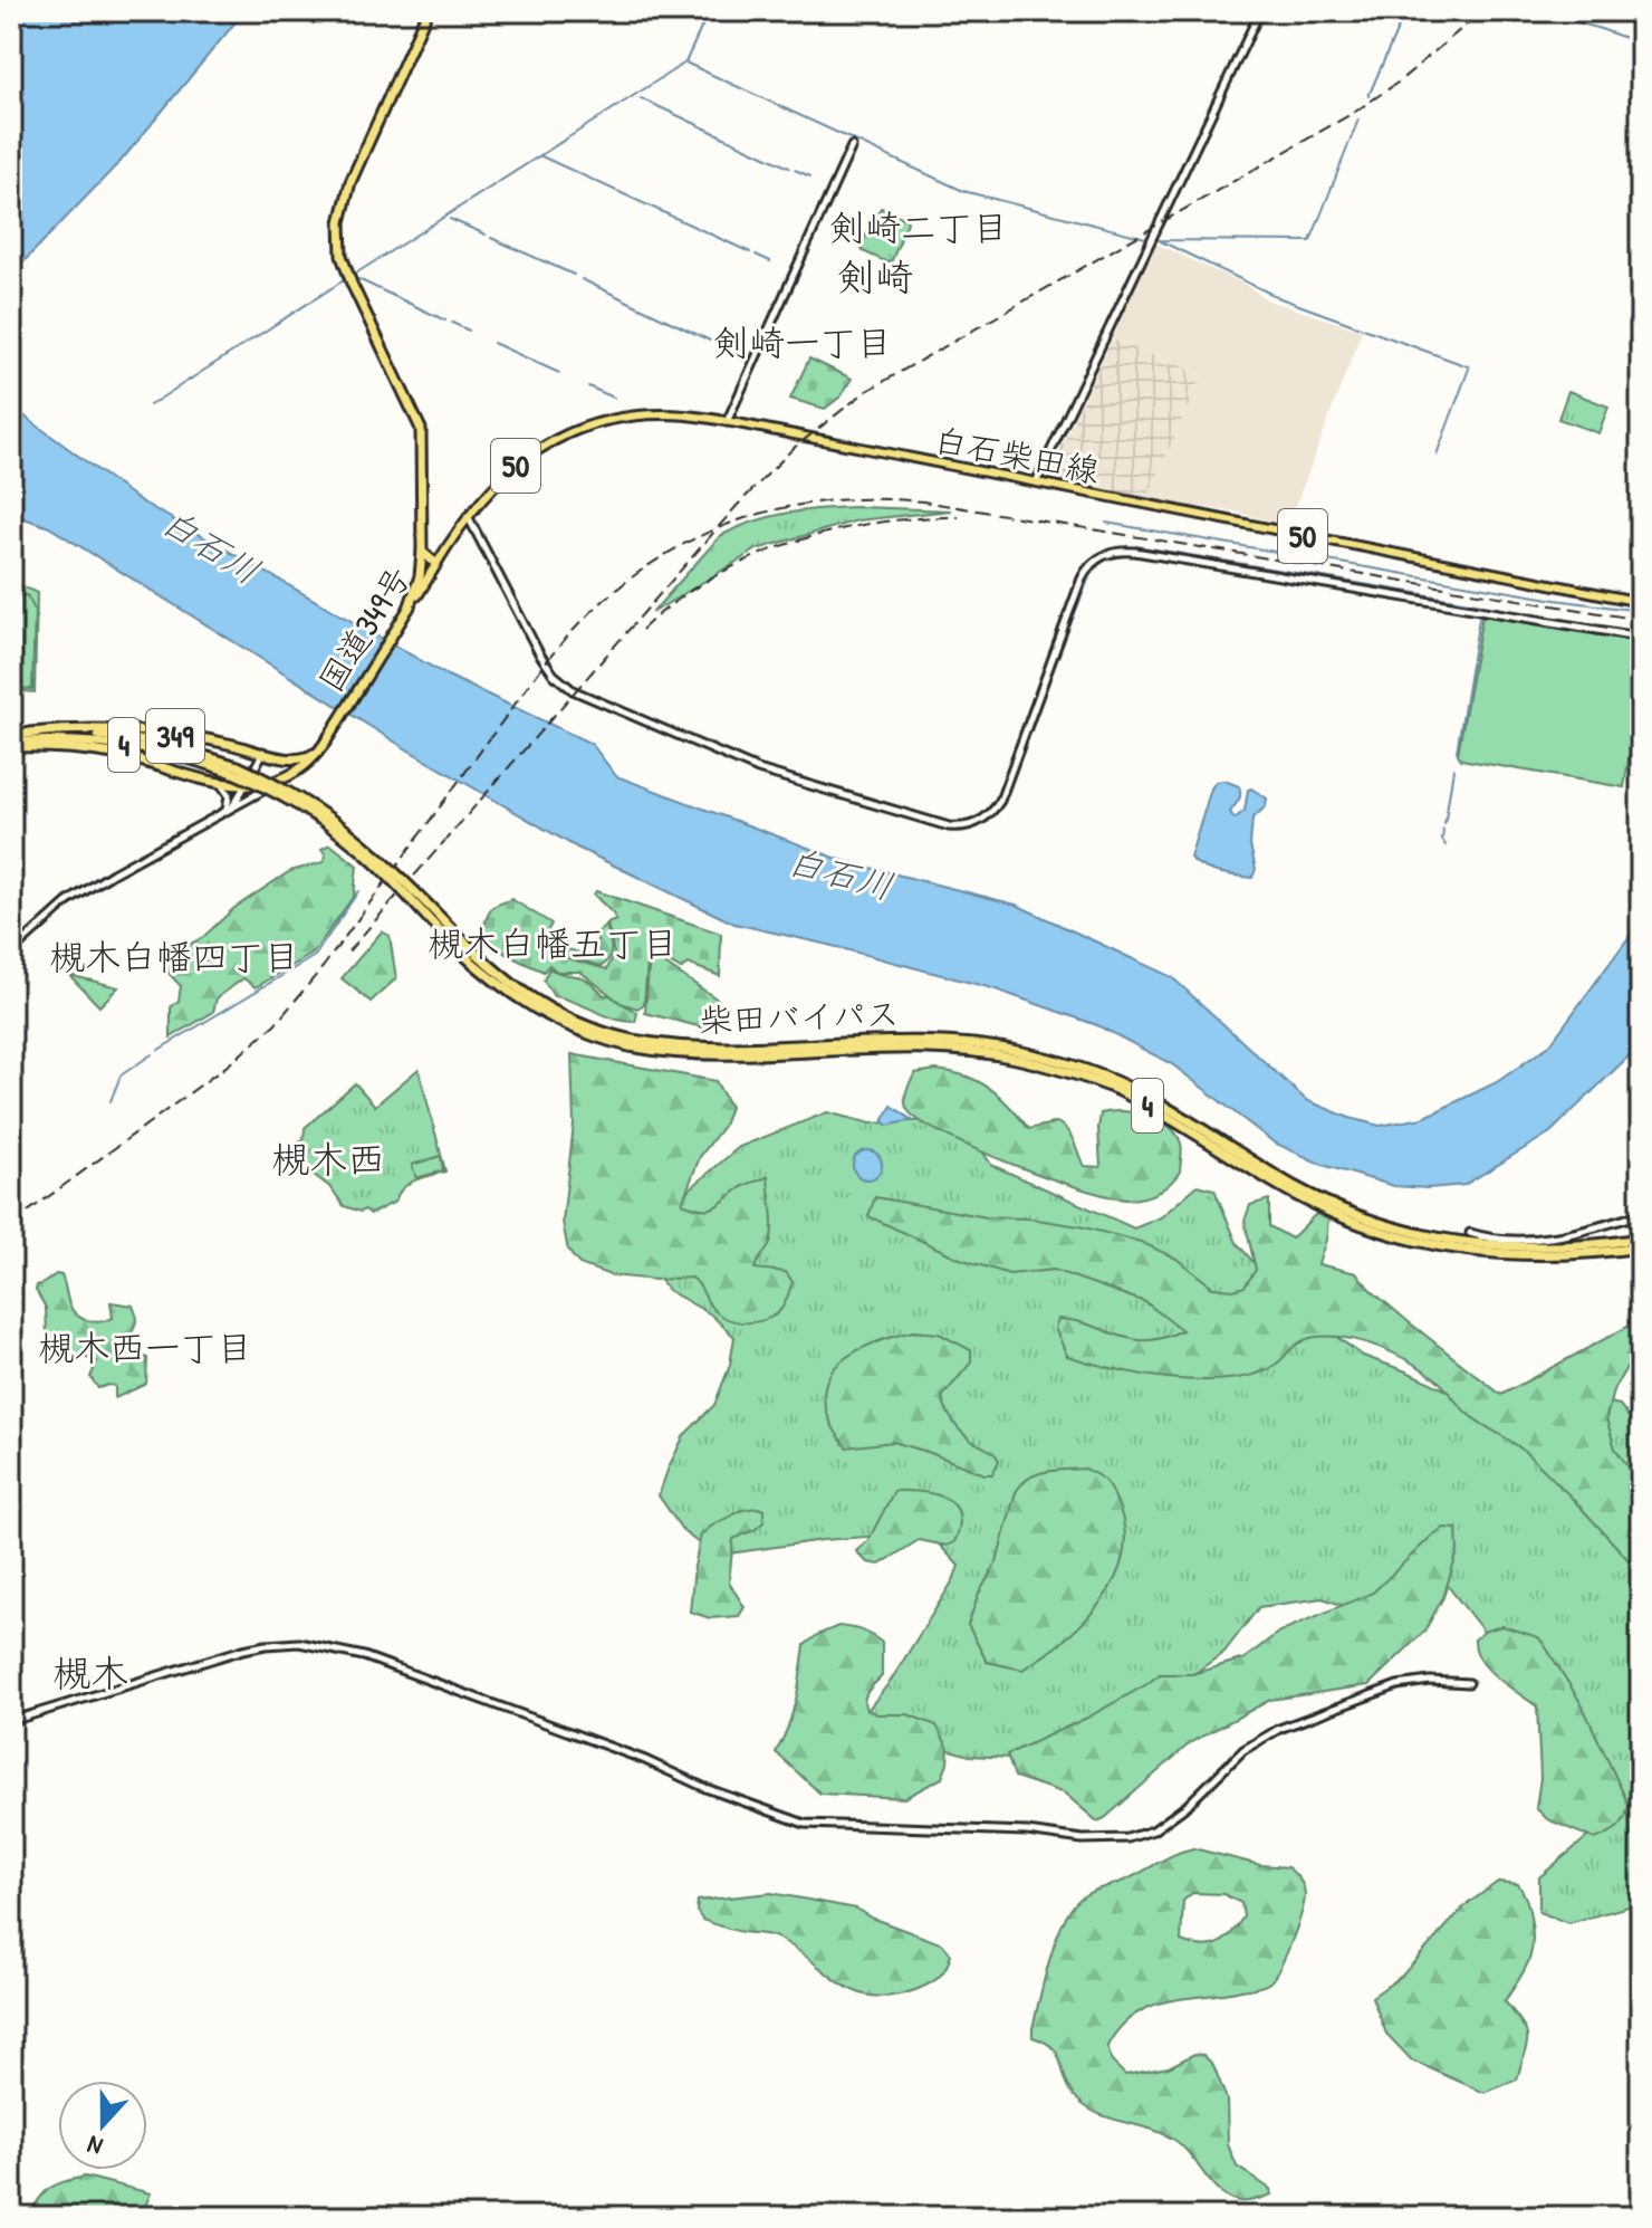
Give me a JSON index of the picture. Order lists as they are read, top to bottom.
{
  "streets": {
    "highway": [
      "国道349号",
      "349",
      "4",
      "柴田バイパス"
    ],
    "main road": ["白石柴田線", "50"]
  },
  "crossings": [
    ["白石柴田線", "国道349号"],
    ["国道349号", "349"],
    ["349", "柴田バイパス"]
  ],
  "districts": [
    "剣崎二丁目",
    "剣崎",
    "剣崎一丁目",
    "槻木白幡五丁目",
    "槻木白幡四丁目",
    "槻木西",
    "槻木西一丁目",
    "槻木"
  ],
  "water": ["白石川"],
  "north": "bottom"
}
